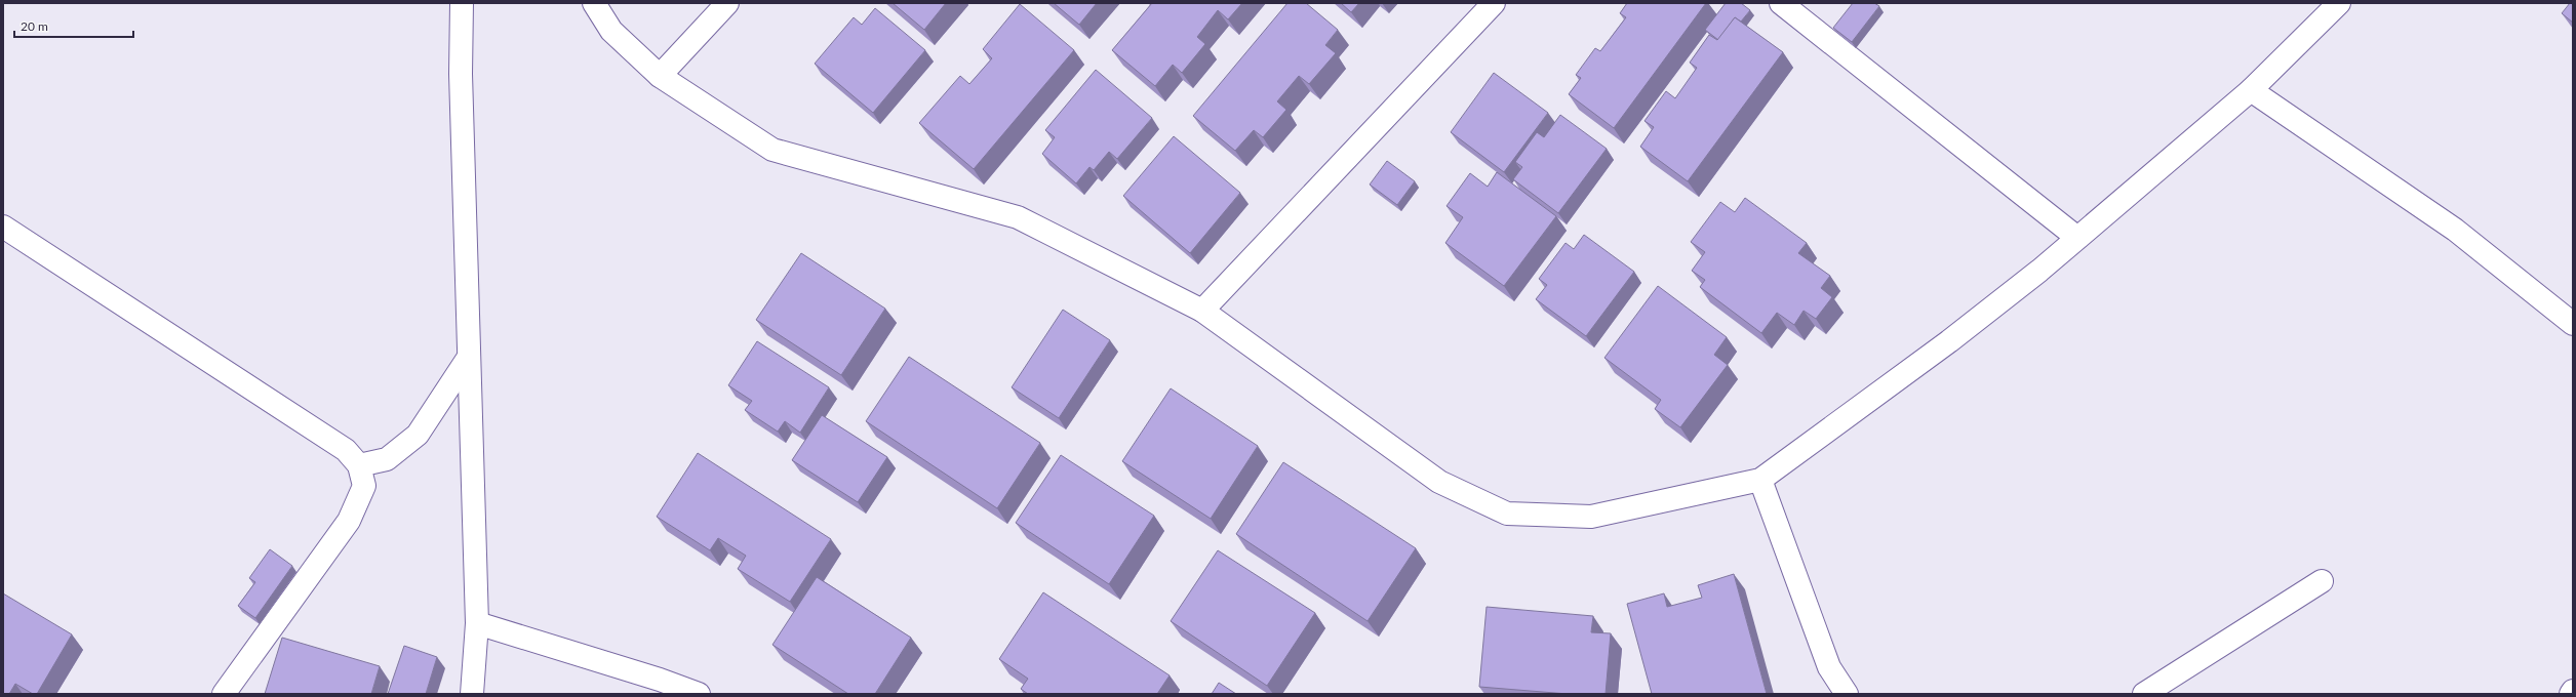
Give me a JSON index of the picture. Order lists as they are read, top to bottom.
{
  "scale_bar": "20 m"
}
